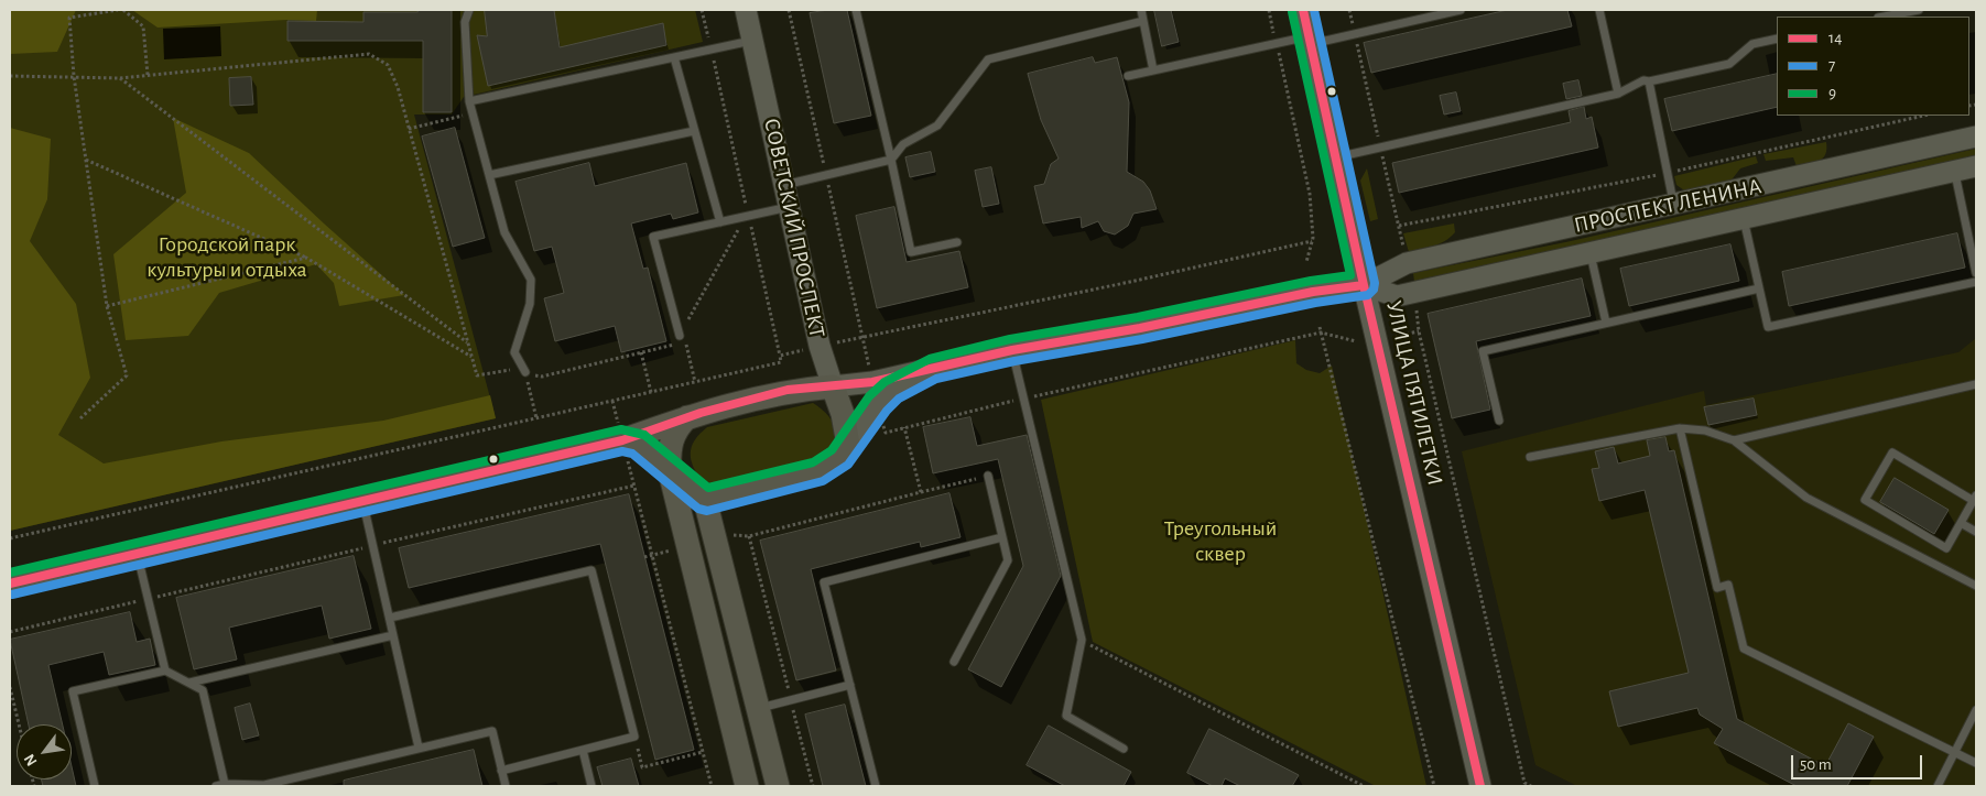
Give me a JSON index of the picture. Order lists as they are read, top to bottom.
{
  "streets": {
    "main road": ["ПРОСПЕКТ ЛЕНИНА", "СОВЕТСКИЙ ПРОСПЕКТ", "УЛИЦА ПЯТИЛЕТКИ"]
  },
  "crossings": [
    ["ПРОСПЕКТ ЛЕНИНА", "СОВЕТСКИЙ ПРОСПЕКТ"],
    ["ПРОСПЕКТ ЛЕНИНА", "УЛИЦА ПЯТИЛЕТКИ"]
  ],
  "parks": ["Городской парк культуры и отдыха", "Треугольный сквер"],
  "lines": ["transit line 14", "transit line 7", "transit line 9"],
  "legend": ["14", "7", "9"],
  "scale_bar": "50 m",
  "north": "bottom left"
}
